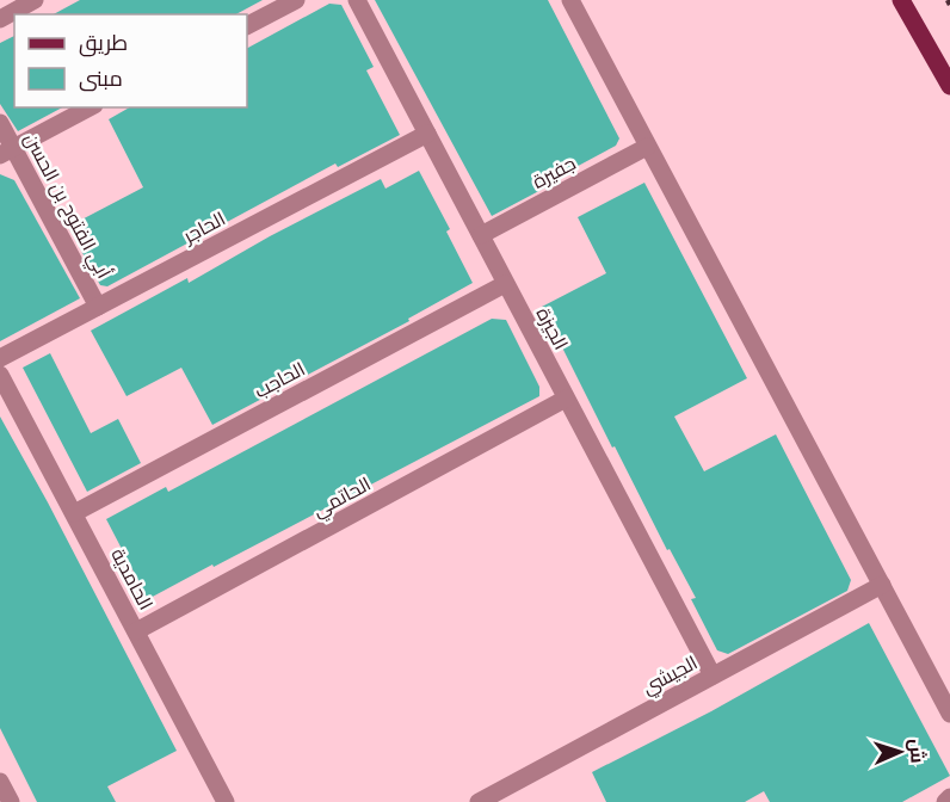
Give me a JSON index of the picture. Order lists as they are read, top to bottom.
{
  "streets": {
    "street": [
      "جفيرة",
      "أبي الفتوح بن الحسن",
      "الحاجر",
      "الجيزة",
      "الحاجب",
      "الحاتمي",
      "الحامدية",
      "الجيشي"
    ]
  },
  "crossings": [
    ["جفيرة", "الجيزة"],
    ["أبي الفتوح بن الحسن", "الحاجر"],
    ["الحاجر", "الجيزة"],
    ["الجيزة", "الحاجب"],
    ["الجيزة", "الحاتمي"],
    ["الجيزة", "الجيشي"],
    ["الحاجب", "الحامدية"],
    ["الحاتمي", "الحامدية"]
  ],
  "legend": ["طريق", "مبنى"],
  "north": "right"
}
